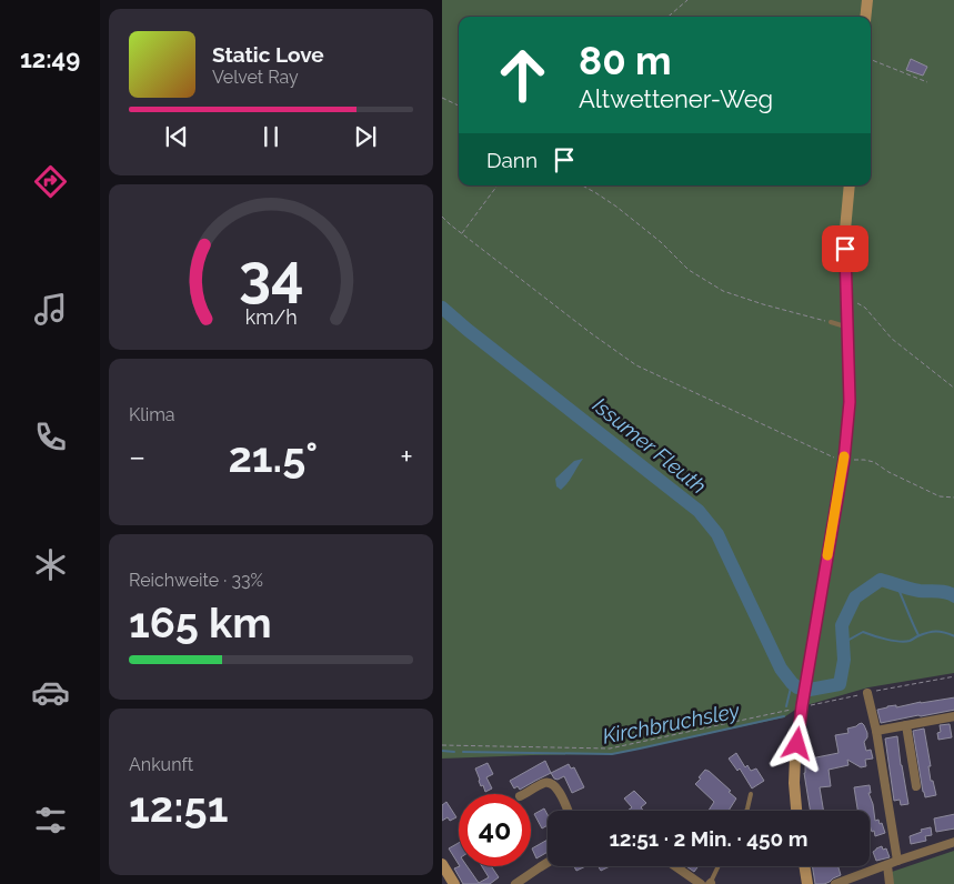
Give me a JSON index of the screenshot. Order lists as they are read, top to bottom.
{
  "water": ["Issumer Fleuth", "Kirchbruchsley"],
  "page": {
    "tabs": "12:49",
    "turn": ["80 m", "Altwettener-Weg"],
    "song": ["Static Love", "Velvet Ray"],
    "then": "Dann",
    "tile": [
      "Klima",
      ["Reichweite · 33%", "165 km"],
      ["Ankunft", "12:51"]
    ],
    "heat": ["−", "21.5°", "+"],
    "limit": "40",
    "trip": "12:51 · 2 Min. · 450 m",
    "gauge": ["34", "km/h"]
  }
}
